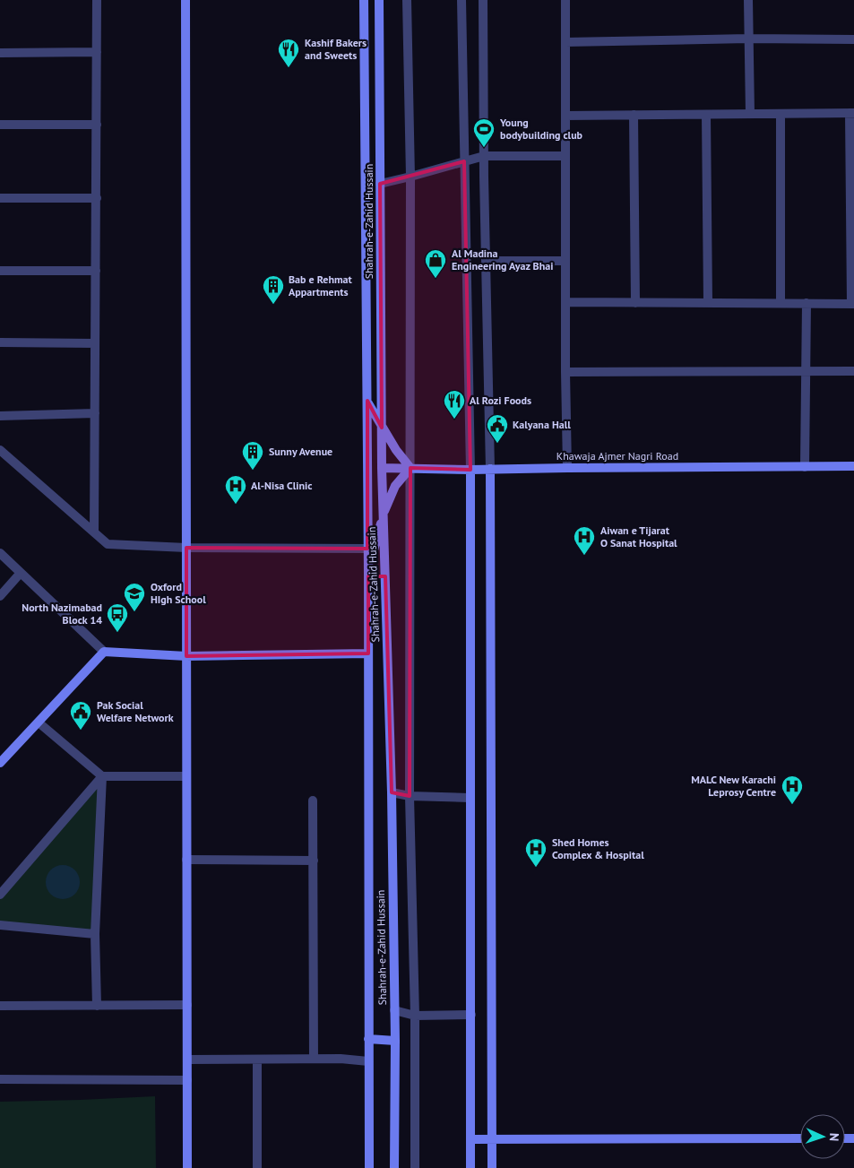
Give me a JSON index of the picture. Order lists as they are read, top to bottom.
{
  "streets": {
    "street": ["Shahrah-e-Zahid Hussain", "Khawaja Ajmer Nagri Road"]
  },
  "crossings": [
    ["Shahrah-e-Zahid Hussain", "Khawaja Ajmer Nagri Road"]
  ],
  "places": {
    "restaurant": ["Kashif Bakers and Sweets", "Al Rozi Foods"],
    "sports": ["Young bodybuilding club"],
    "shop": ["Al Madina Engineering Ayaz Bhai"],
    "building": ["Bab e Rehmat Appartments", "Sunny Avenue"],
    "public building": ["Kalyana Hall", "Pak Social Welfare Network"],
    "hospital": [
      "Al-Nisa Clinic",
      "Aiwan e Tijarat O Sanat Hospital",
      "MALC New Karachi Leprosy Centre",
      "Shed Homes Complex & Hospital"
    ],
    "school or university": ["Oxford HIgh School"],
    "bus stop": ["North Nazimabad Block 14"]
  },
  "north": "right"
}
